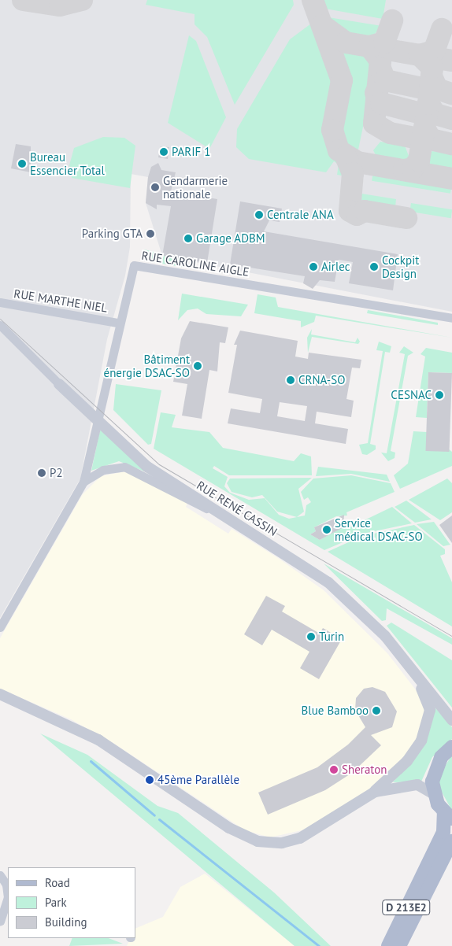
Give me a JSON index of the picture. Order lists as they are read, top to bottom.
{
  "streets": {
    "main road": ["D 213E2"],
    "street": ["RUE CAROLINE AIGLE", "RUE MARTHE NIEL", "RUE RENÉ CASSIN"]
  },
  "crossings": [
    ["RUE CAROLINE AIGLE", "RUE MARTHE NIEL"],
    ["RUE CAROLINE AIGLE", "RUE RENÉ CASSIN"]
  ],
  "places": [
    "PARIF 1",
    "Bureau Essencier Total",
    "Gendarmerie nationale",
    "Centrale ANA",
    "Parking GTA",
    "Garage ADBM",
    "Airlec",
    "Cockpit Design",
    "Bâtiment énergie DSAC-SO",
    "CRNA-SO",
    "CESNAC",
    "P2",
    "Service médical DSAC-SO",
    "Turin",
    "Blue Bamboo",
    "Sheraton",
    "45ème Parallèle"
  ],
  "legend": ["Road", "Park", "Building"]
}
